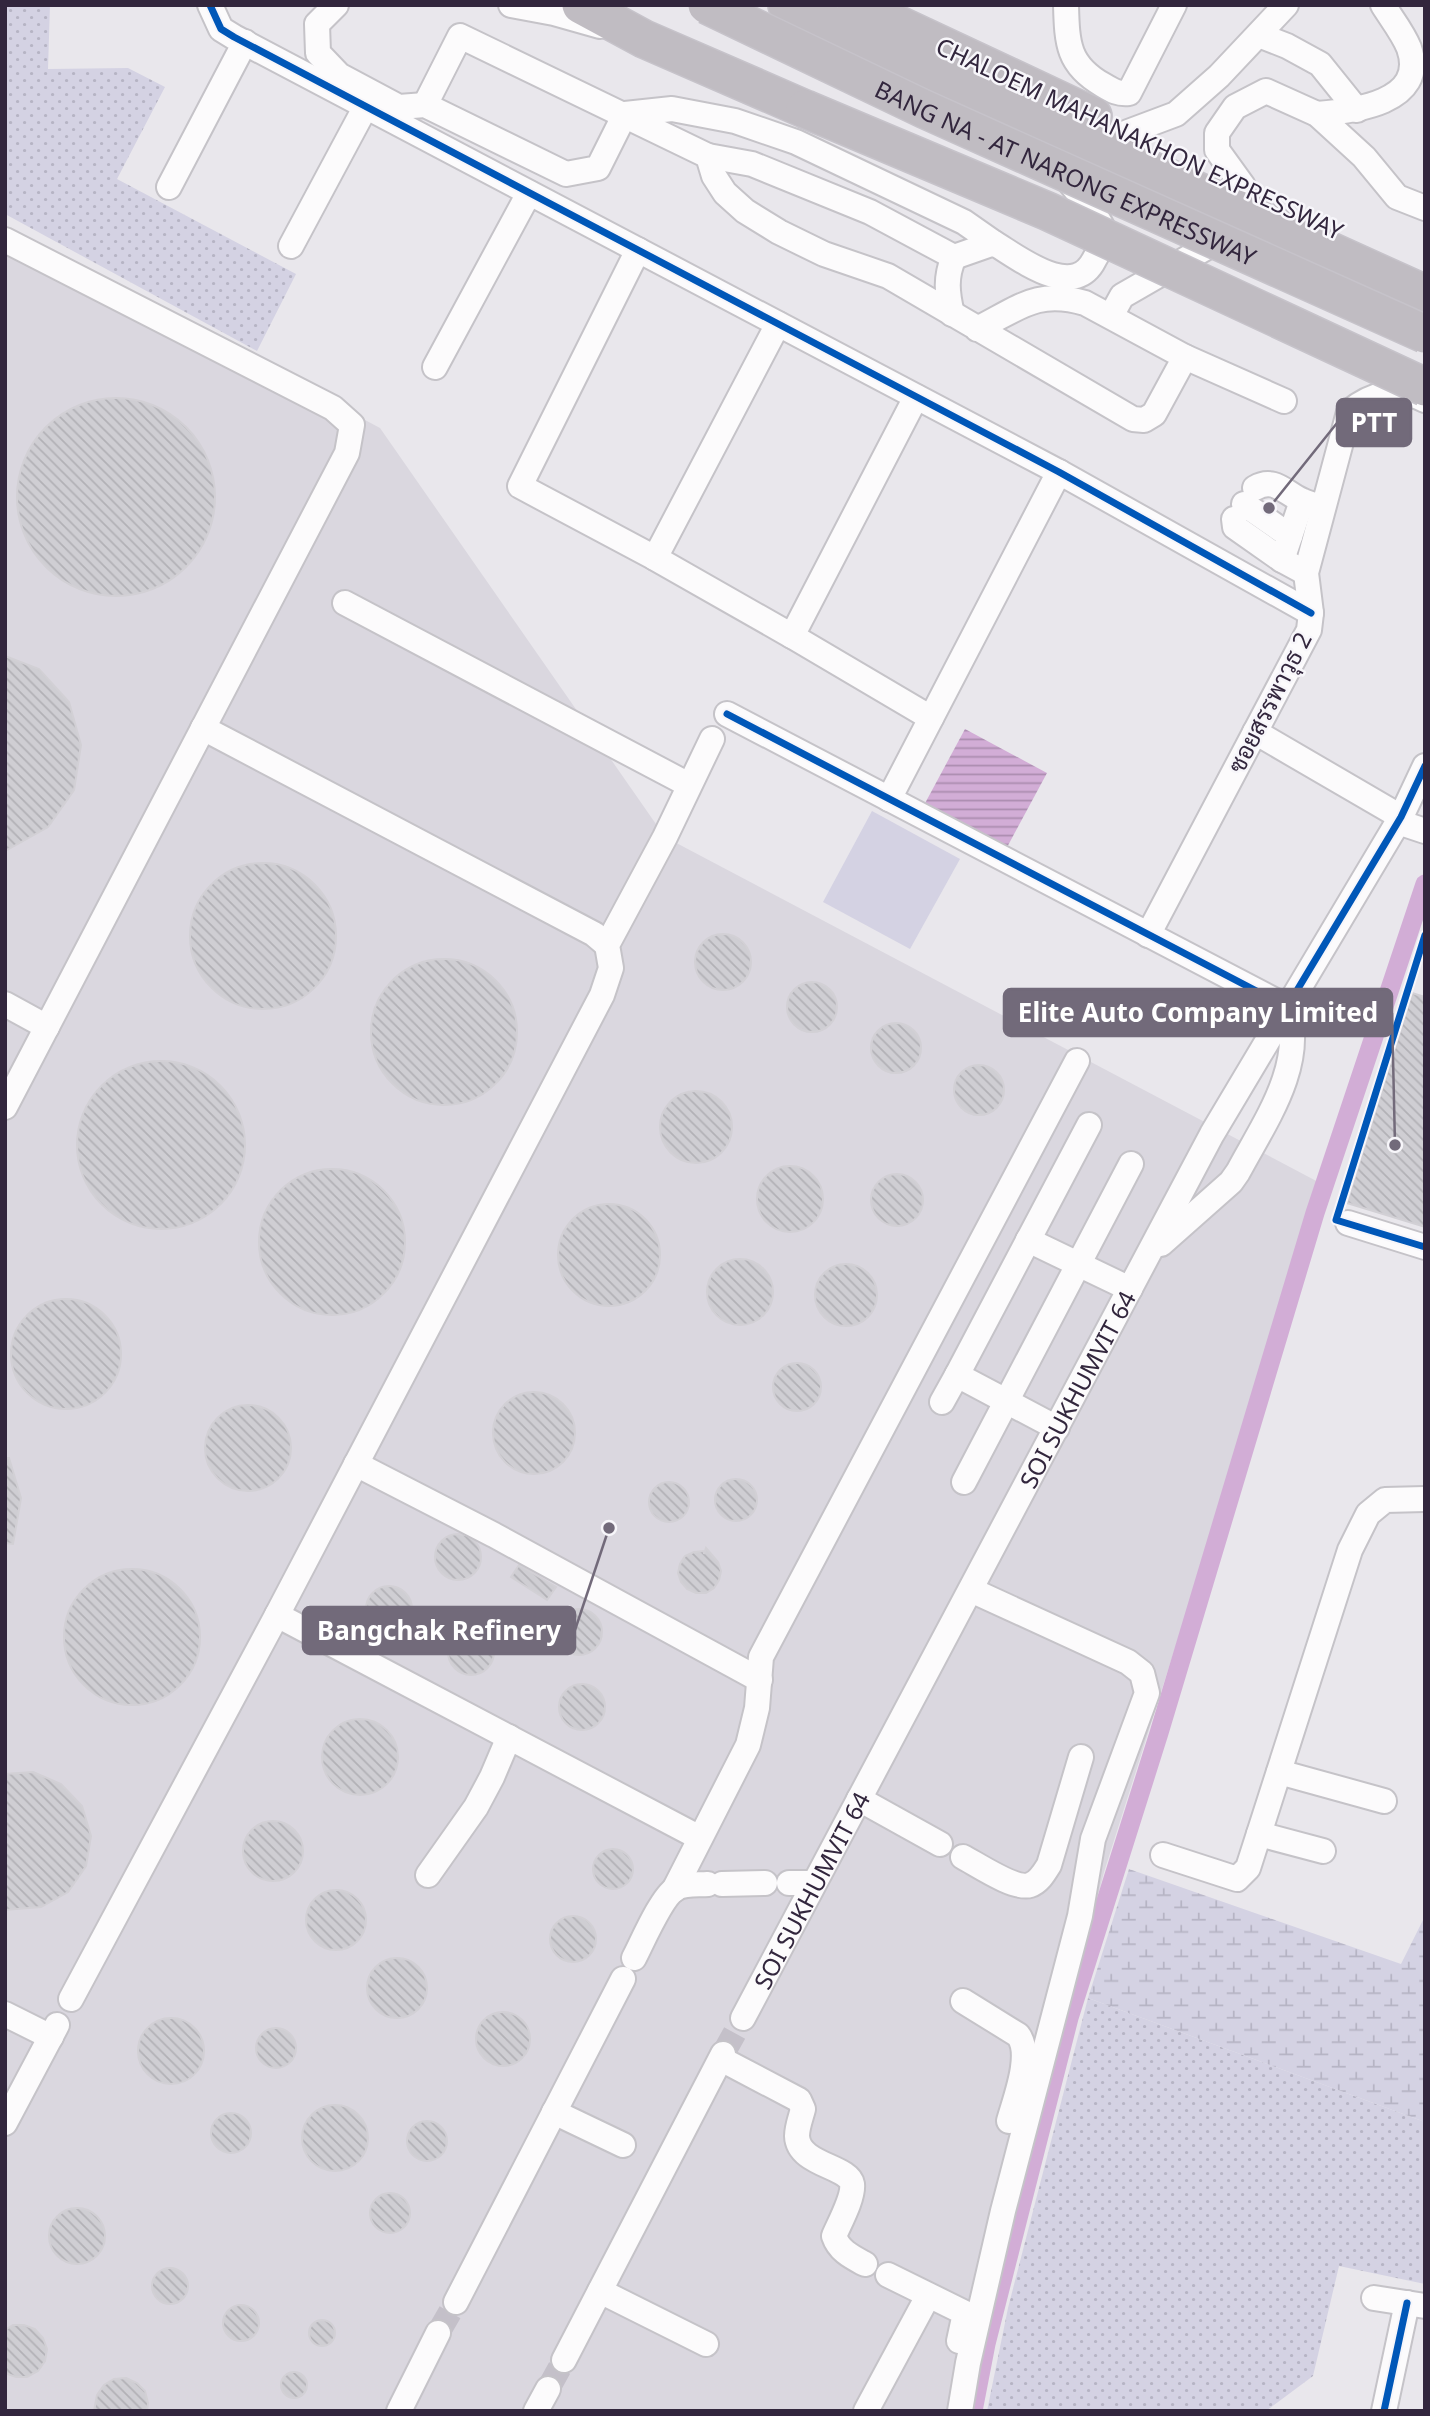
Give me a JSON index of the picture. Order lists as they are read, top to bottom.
{
  "streets": {
    "highway": ["CHALOEM MAHANAKHON EXPRESSWAY", "BANG NA - AT NARONG EXPRESSWAY"],
    "street": ["ซอยสรรพาวุธ 2", "SOI SUKHUMVIT 64"]
  },
  "places": ["PTT", "Elite Auto Company Limited", "Bangchak Refinery"]
}
